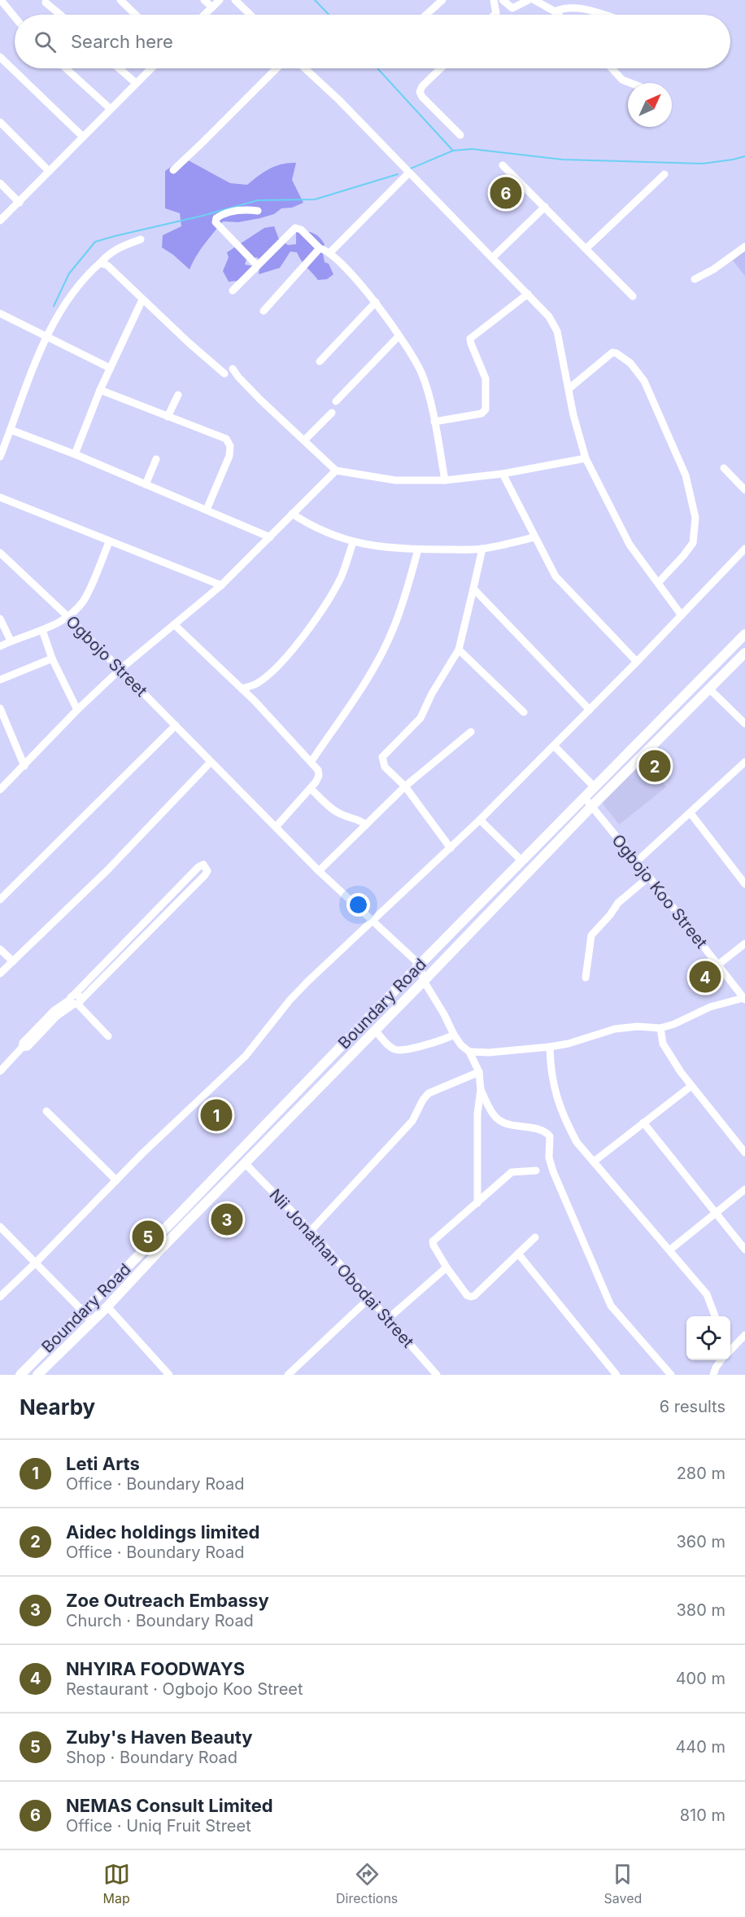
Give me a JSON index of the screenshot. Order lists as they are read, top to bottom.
{
  "streets": {
    "main road": ["Boundary Road"],
    "street": ["Ogbojo Street", "Ogbojo Koo Street", "Nii Jonathan Obodai Street"]
  },
  "crossings": [
    ["Ogbojo Street", "Boundary Road"],
    ["Ogbojo Koo Street", "Boundary Road"],
    ["Boundary Road", "Nii Jonathan Obodai Street"]
  ],
  "north": "top right",
  "page": {
    "search": "Search here",
    "pins": [
      "6",
      "2",
      "4",
      "1",
      "3",
      "5"
    ],
    "heading": ["Nearby", "6 results"],
    "list": [
      {
        "mark": "1",
        "name": "Leti Arts",
        "note": "Office · Boundary Road",
        "value": "280 m"
      },
      {
        "mark": "2",
        "name": "Aidec holdings limited",
        "note": "Office · Boundary Road",
        "value": "360 m"
      },
      {
        "mark": "3",
        "name": "Zoe Outreach Embassy",
        "note": "Church · Boundary Road",
        "value": "380 m"
      },
      {
        "mark": "4",
        "name": "NHYIRA FOODWAYS",
        "note": "Restaurant · Ogbojo Koo Street",
        "value": "400 m"
      },
      {
        "mark": "5",
        "name": "Zuby's Haven Beauty",
        "note": "Shop · Boundary Road",
        "value": "440 m"
      },
      {
        "mark": "6",
        "name": "NEMAS Consult Limited",
        "note": "Office · Uniq Fruit Street",
        "value": "810 m"
      }
    ],
    "nav": ["Map", "Directions", "Saved"]
  }
}
